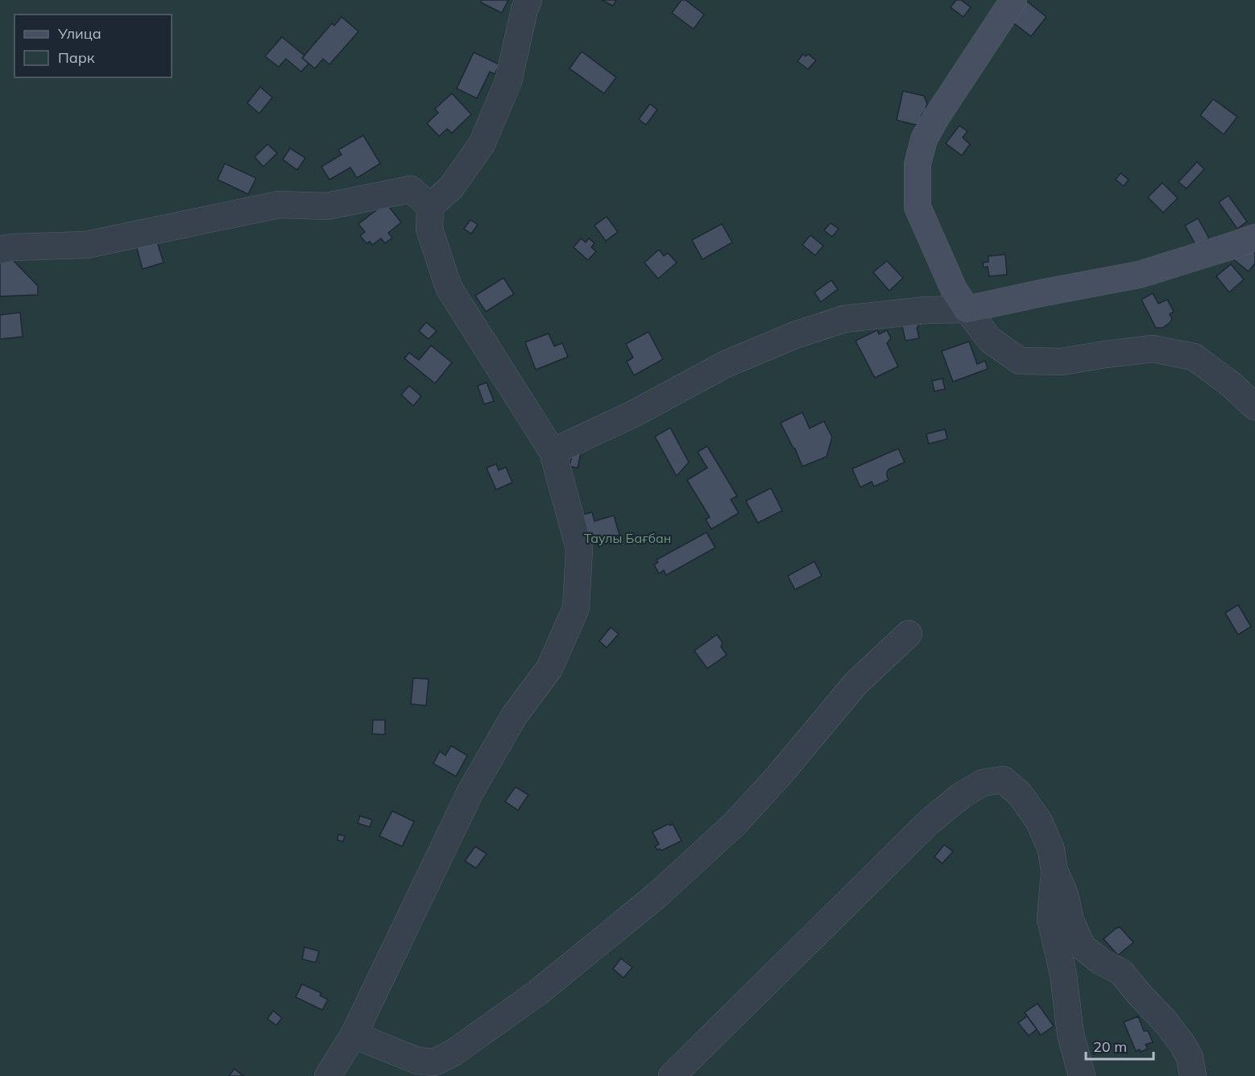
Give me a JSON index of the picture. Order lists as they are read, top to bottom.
{
  "parks": ["Таулы Бағбан"],
  "legend": ["Улица", "Парк"],
  "scale_bar": "20 m"
}
